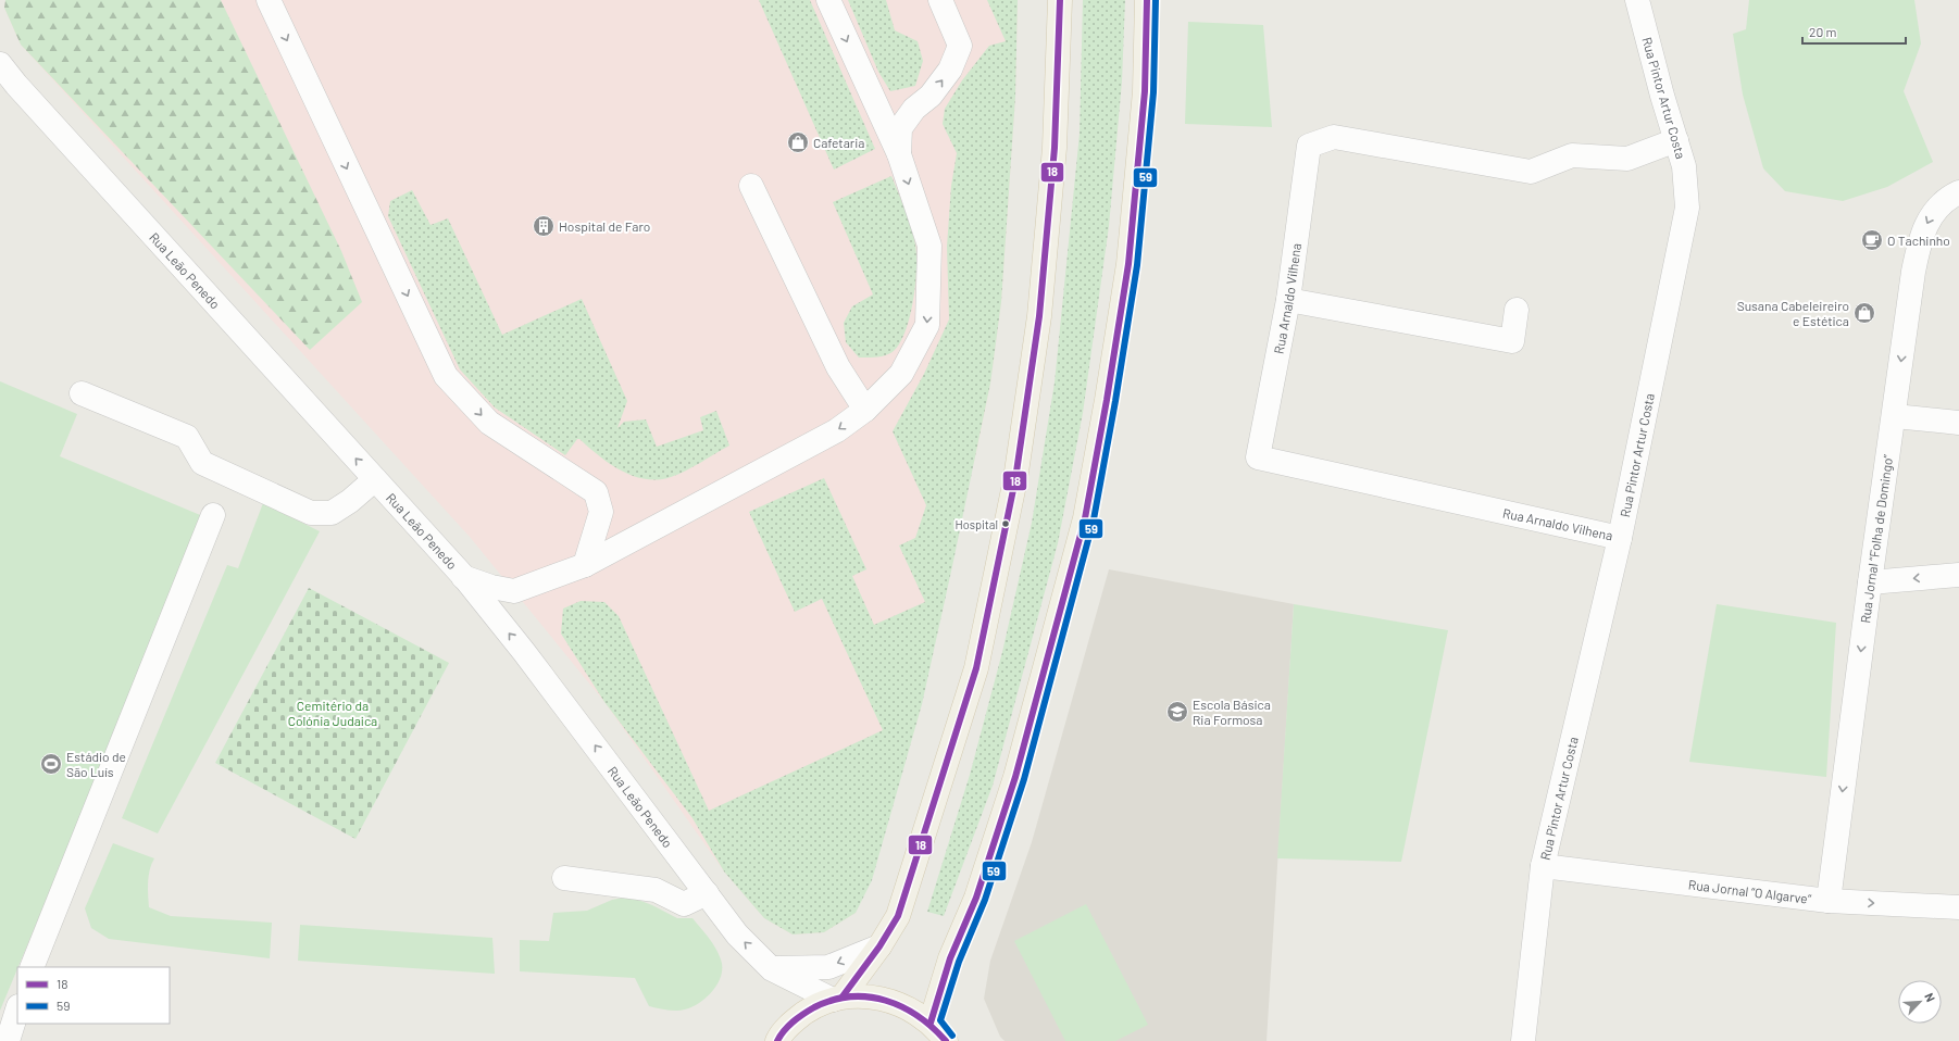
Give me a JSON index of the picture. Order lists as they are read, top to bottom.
{
  "streets": {
    "street": [
      "Rua Pintor Artur Costa",
      "Rua Leão Penedo",
      "Rua Arnaldo Vilhena",
      "Rua Jornal “Folha de Domingo”",
      "Rua Jornal “O Algarve”"
    ]
  },
  "crossings": [
    ["Rua Pintor Artur Costa", "Rua Arnaldo Vilhena"],
    ["Rua Pintor Artur Costa", "Rua Jornal “O Algarve”"],
    ["Rua Jornal “Folha de Domingo”", "Rua Jornal “O Algarve”"]
  ],
  "one_way": ["Rua Jornal “Folha de Domingo”"],
  "parks": ["Cemitério da Colónia Judaica"],
  "places": {
    "shop": ["Cafetaria", "Susana Cabeleireiro e Estética"],
    "building": ["Hospital de Faro"],
    "cafe": ["O Tachinho"],
    "other": ["Hospital"],
    "school or university": ["Escola Básica Ria Formosa"],
    "sports": ["Estádio de São Luís"]
  },
  "lines": ["transit line 18", "transit line 59"],
  "legend": ["18", "59"],
  "scale_bar": "20 m",
  "north": "top right"
}
